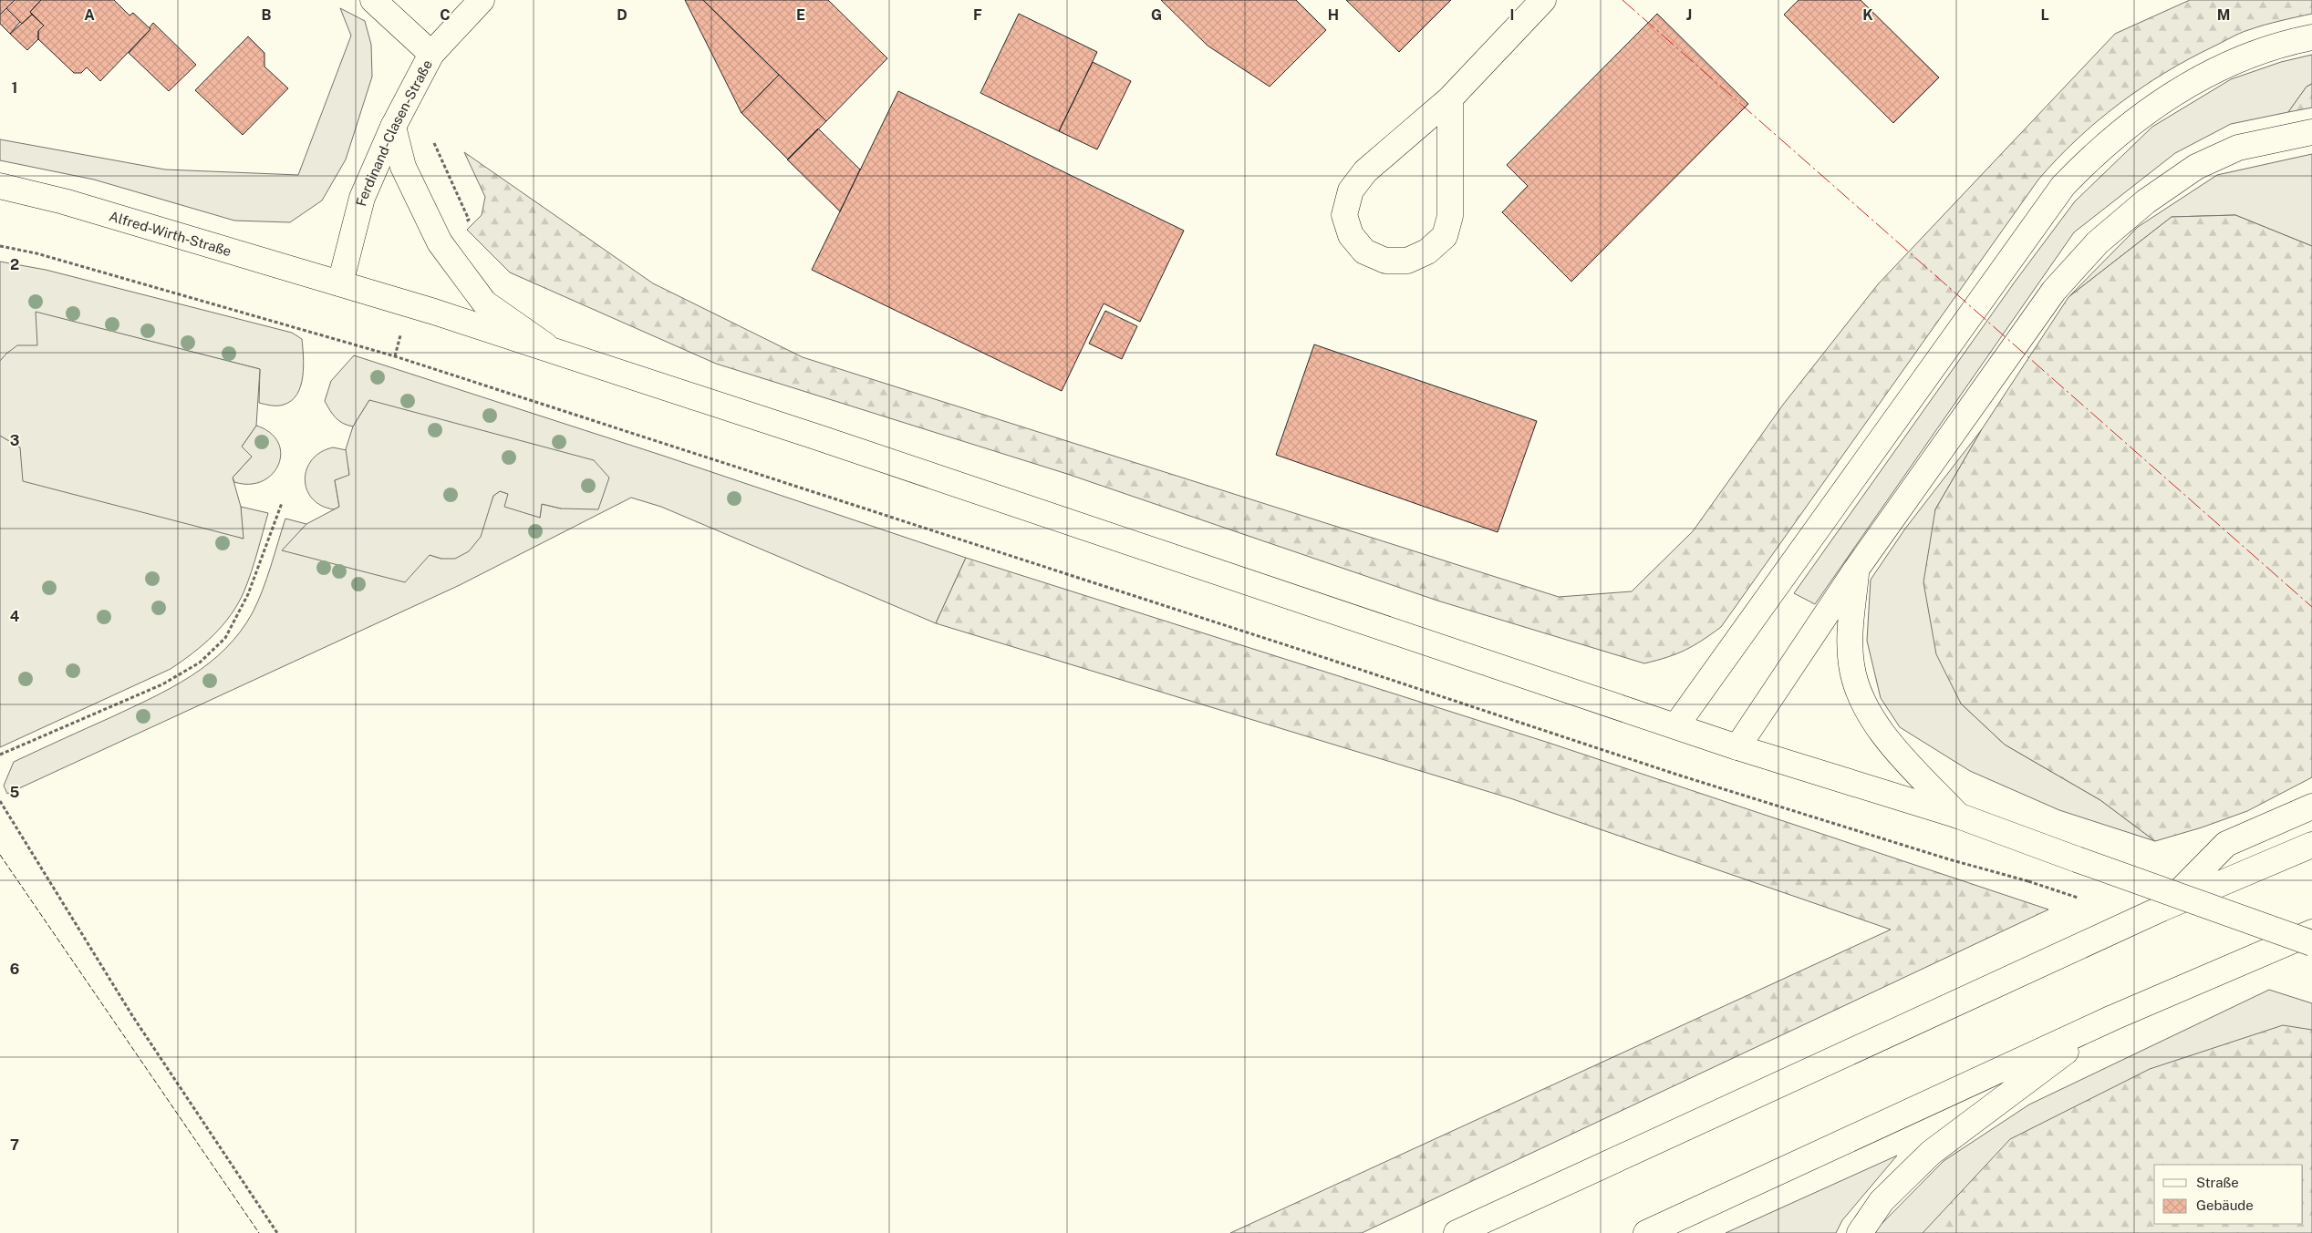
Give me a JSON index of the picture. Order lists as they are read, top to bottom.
{
  "streets": {
    "main road": ["Ferdinand-Clasen-Straße", "Alfred-Wirth-Straße"]
  },
  "crossings": [
    ["Ferdinand-Clasen-Straße", "Alfred-Wirth-Straße"]
  ],
  "legend": ["Straße", "Gebäude"],
  "grid": {
    "columns": [
      "A",
      "B",
      "C",
      "D",
      "E",
      "F",
      "G",
      "H",
      "I",
      "J",
      "K",
      "L",
      "M"
    ],
    "rows": [
      "1",
      "2",
      "3",
      "4",
      "5",
      "6",
      "7"
    ]
  }
}
